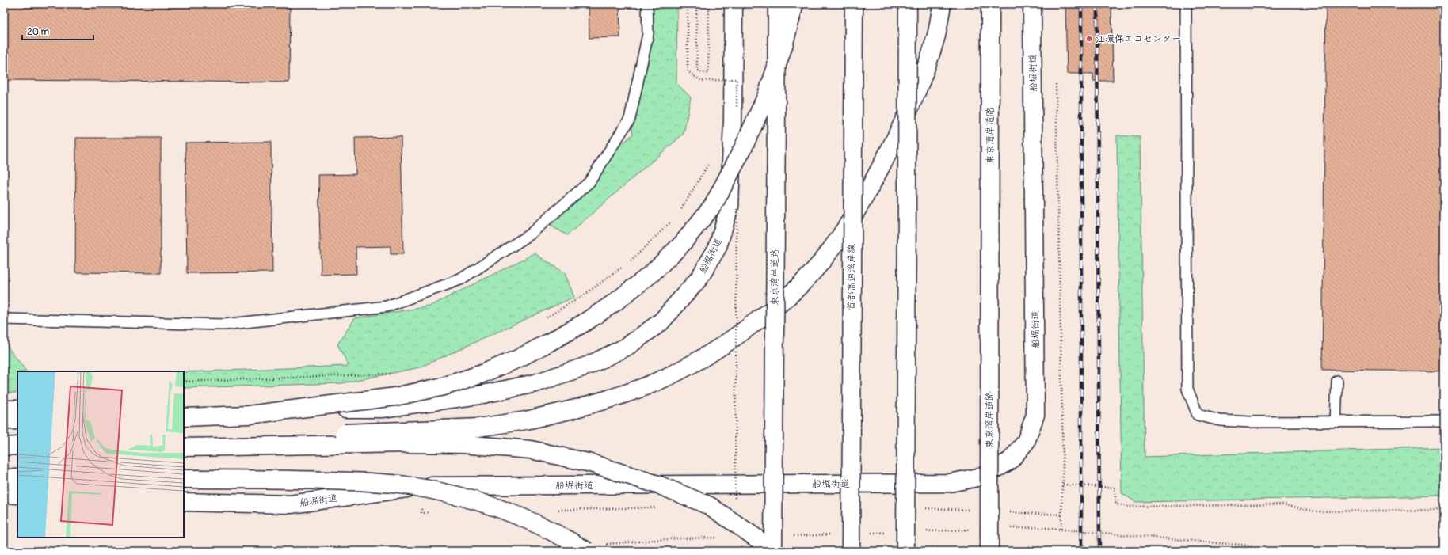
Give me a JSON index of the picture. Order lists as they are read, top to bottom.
{
  "streets": {
    "main road": ["船堀街道", "東京湾岸道路", "首都高速湾岸線"]
  },
  "places": ["江環保エコセンター"],
  "scale_bar": "20 m"
}
